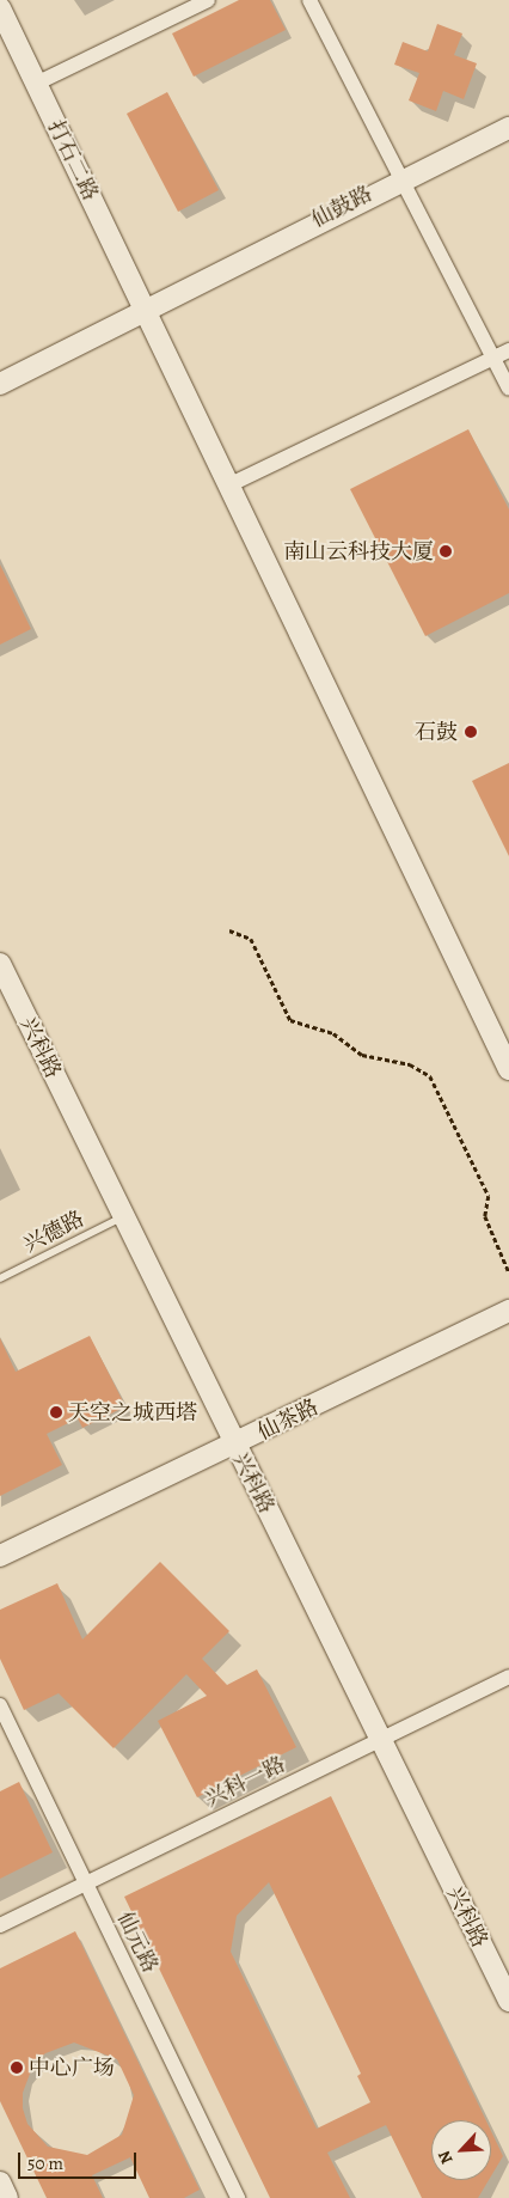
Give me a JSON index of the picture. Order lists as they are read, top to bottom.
{
  "streets": {
    "street": [
      "打石二路",
      "仙鼓路",
      "兴科路",
      "仙茶路",
      "兴科一路",
      "仙元路"
    ],
    "lane": ["兴德路"]
  },
  "crossings": [
    ["打石二路", "仙鼓路"],
    ["兴科路", "兴德路"],
    ["兴科路", "仙茶路"],
    ["兴科路", "兴科一路"],
    ["兴科一路", "仙元路"]
  ],
  "places": [
    "南山云科技大厦",
    "石鼓",
    "天空之城西塔",
    "中心广场"
  ],
  "scale_bar": "50 m",
  "north": "bottom left"
}
